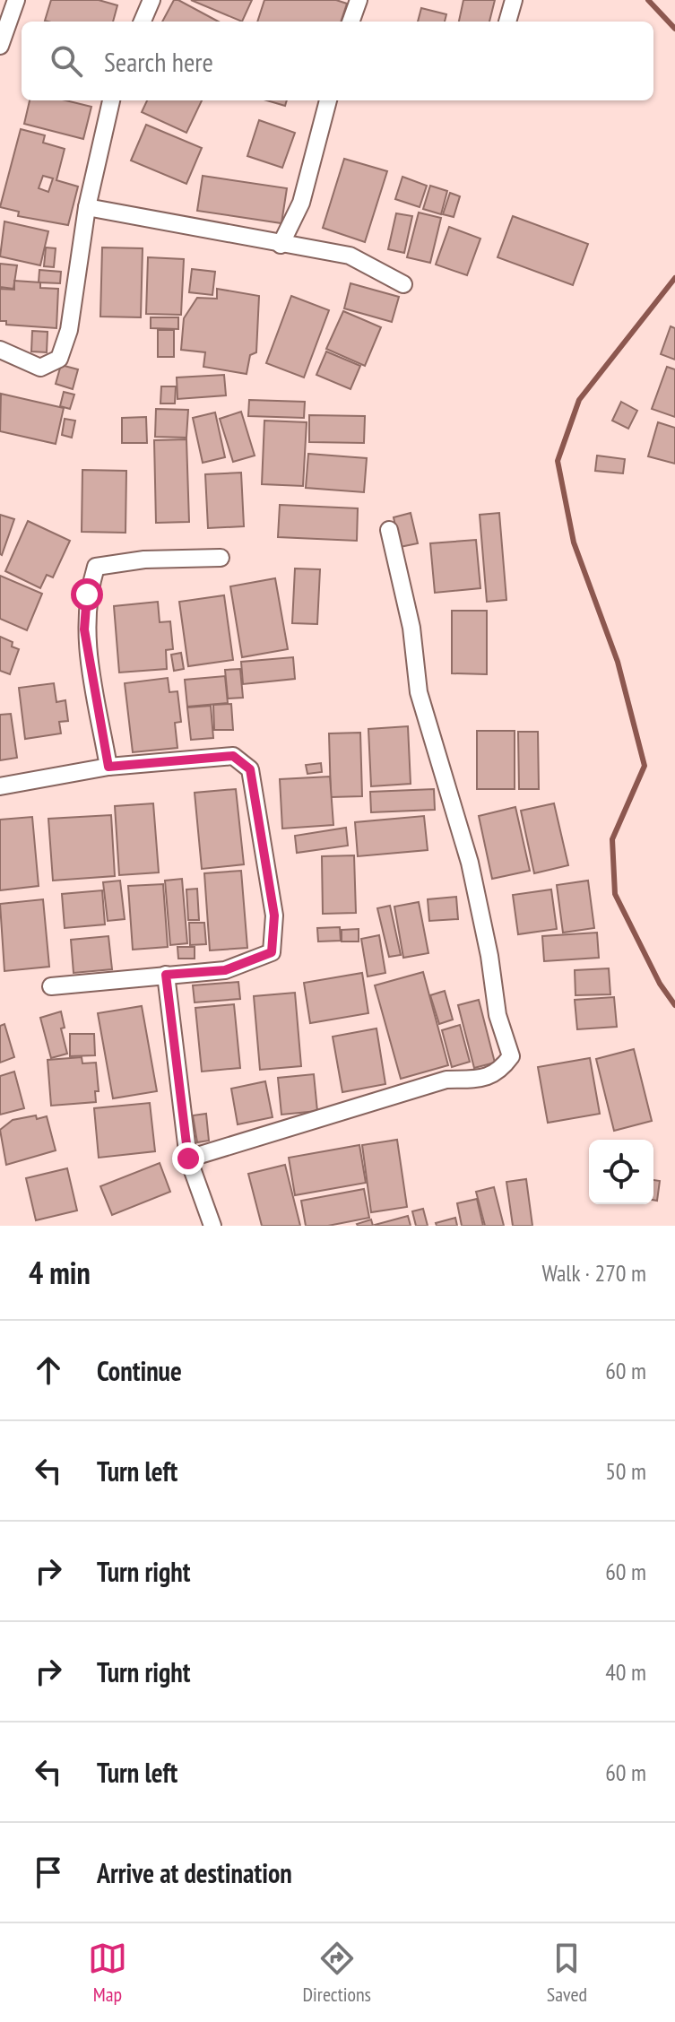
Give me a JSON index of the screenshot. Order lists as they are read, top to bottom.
{
  "page": {
    "search": "Search here",
    "heading": ["4 min", "Walk · 270 m"],
    "list": [
      ["Continue", "60 m"],
      ["Turn left", "50 m"],
      ["Turn right", "60 m"],
      ["Turn right", "40 m"],
      ["Turn left", "60 m"],
      "Arrive at destination"
    ],
    "nav": ["Map", "Directions", "Saved"]
  }
}
